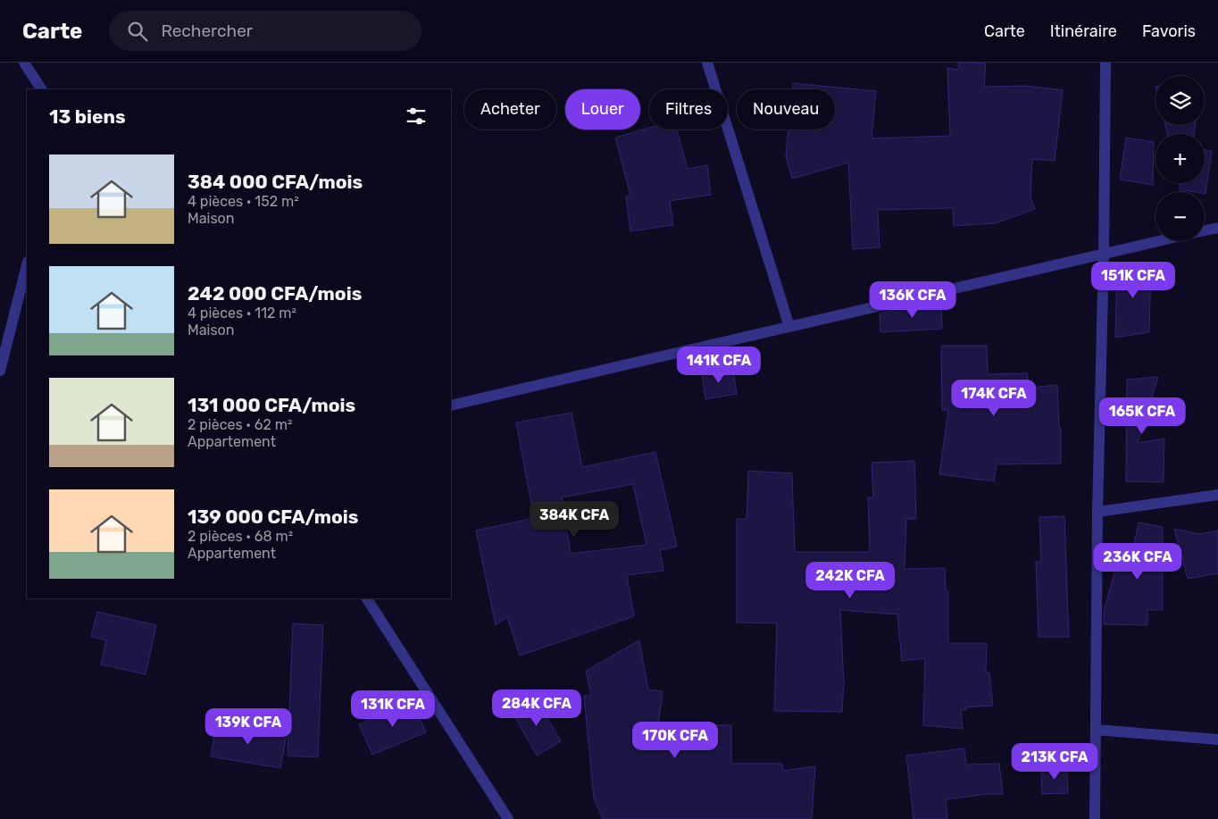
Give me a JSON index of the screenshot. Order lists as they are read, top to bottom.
{
  "page": {
    "header": "Carte",
    "search": "Rechercher",
    "nav": ["Carte", "Itinéraire", "Favoris"],
    "map_buttons": ["+", "−"],
    "chip": [
      "Acheter",
      "Louer",
      "Filtres",
      "Nouveau"
    ],
    "heading": "13 biens",
    "list": [
      {
        "name": "384 000 CFA/mois",
        "note": "4 pièces · 152 m² · Maison"
      },
      {
        "name": "242 000 CFA/mois",
        "note": "4 pièces · 112 m² · Maison"
      },
      {
        "name": "131 000 CFA/mois",
        "note": "2 pièces · 62 m² · Appartement"
      },
      {
        "name": "139 000 CFA/mois",
        "note": "2 pièces · 68 m² · Appartement"
      }
    ],
    "price": [
      "151K CFA",
      "136K CFA",
      "141K CFA",
      "174K CFA",
      "165K CFA",
      "384K CFA",
      "236K CFA",
      "242K CFA",
      "284K CFA",
      "131K CFA",
      "139K CFA",
      "170K CFA",
      "213K CFA"
    ]
  }
}
